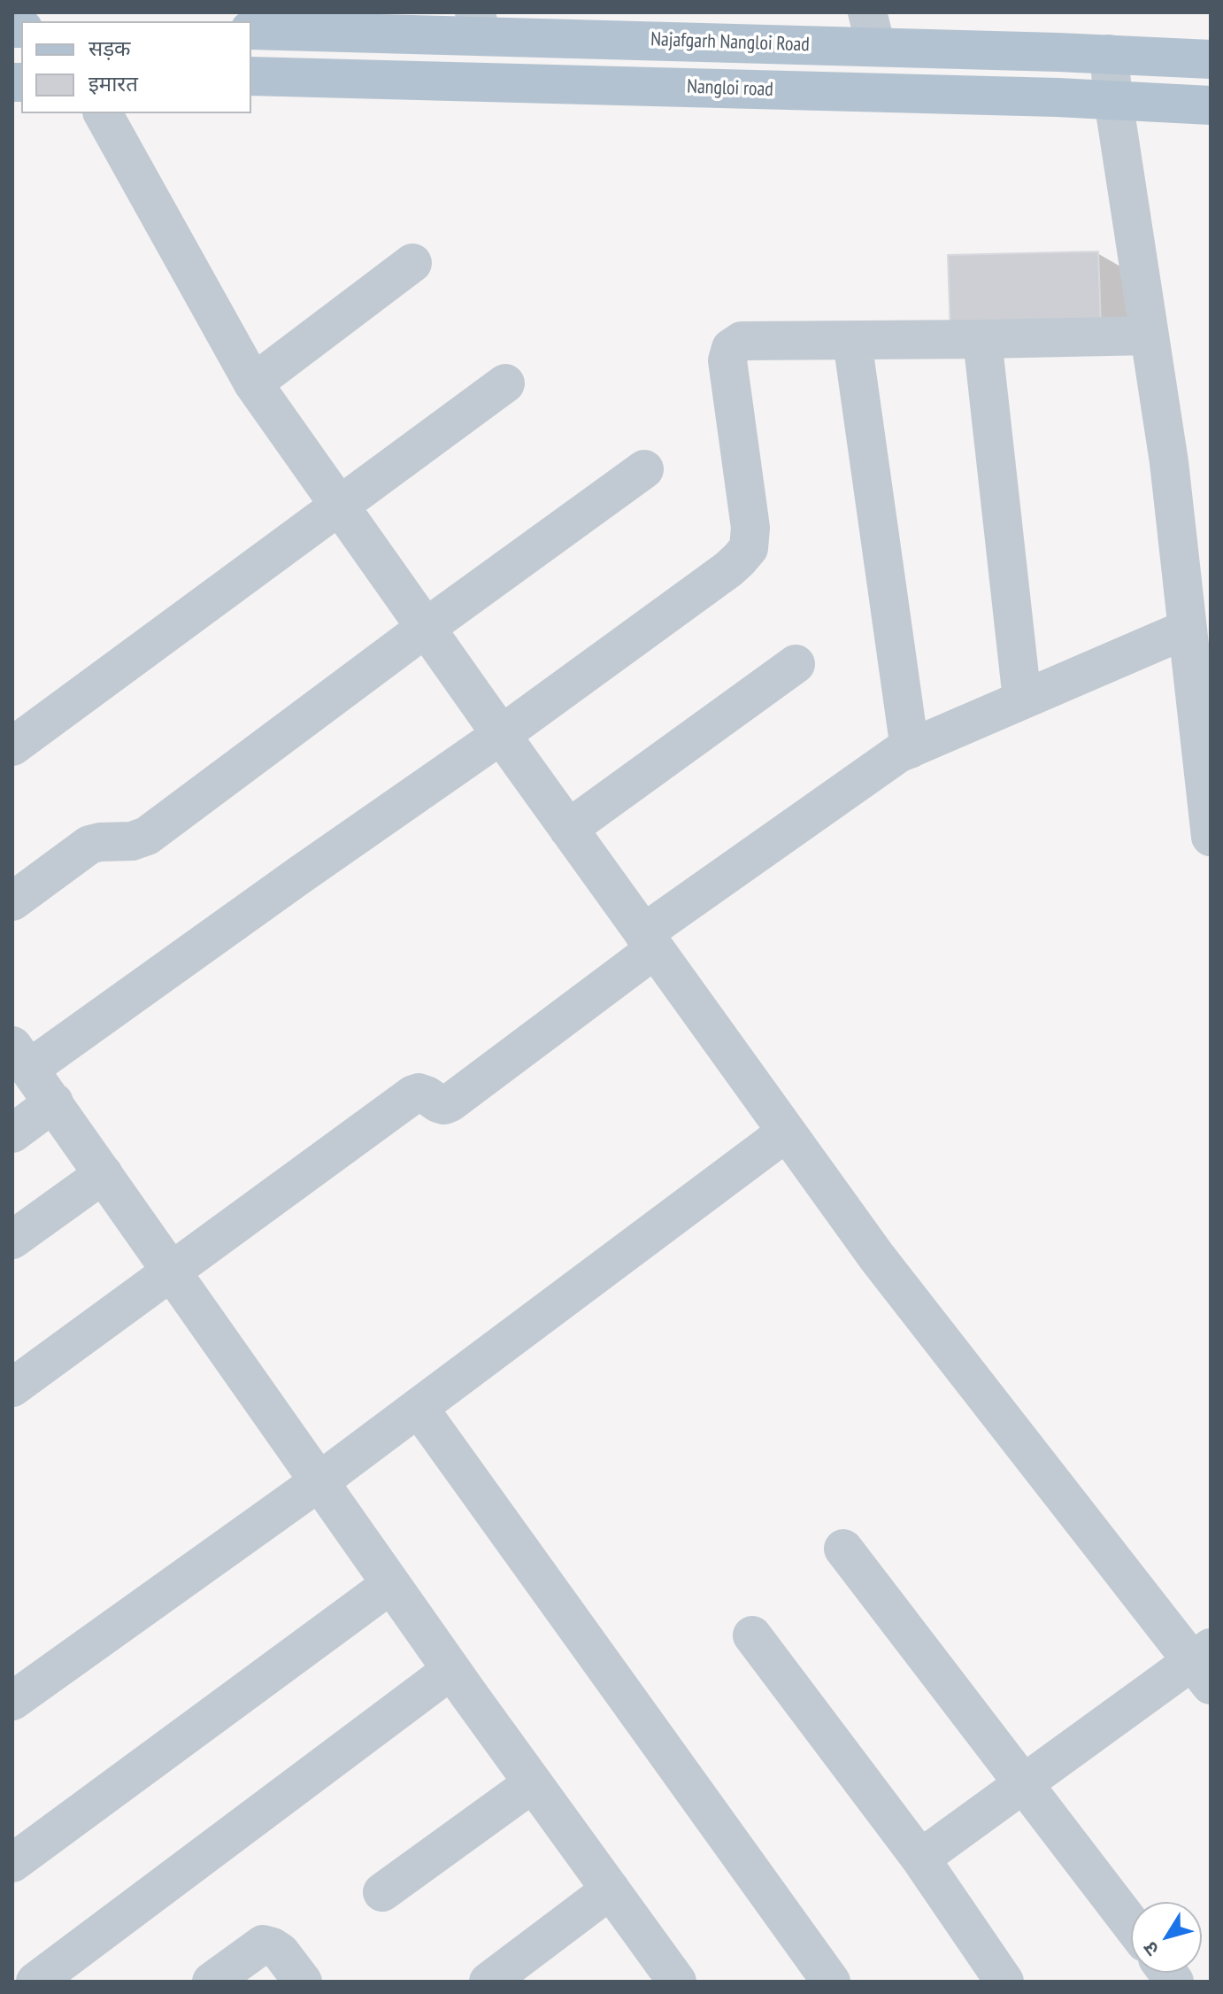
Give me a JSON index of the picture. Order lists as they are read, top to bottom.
{
  "streets": {
    "main road": ["Najafgarh Nangloi Road", "Nangloi road"]
  },
  "legend": ["सड़क", "इमारत"],
  "north": "bottom left"
}
